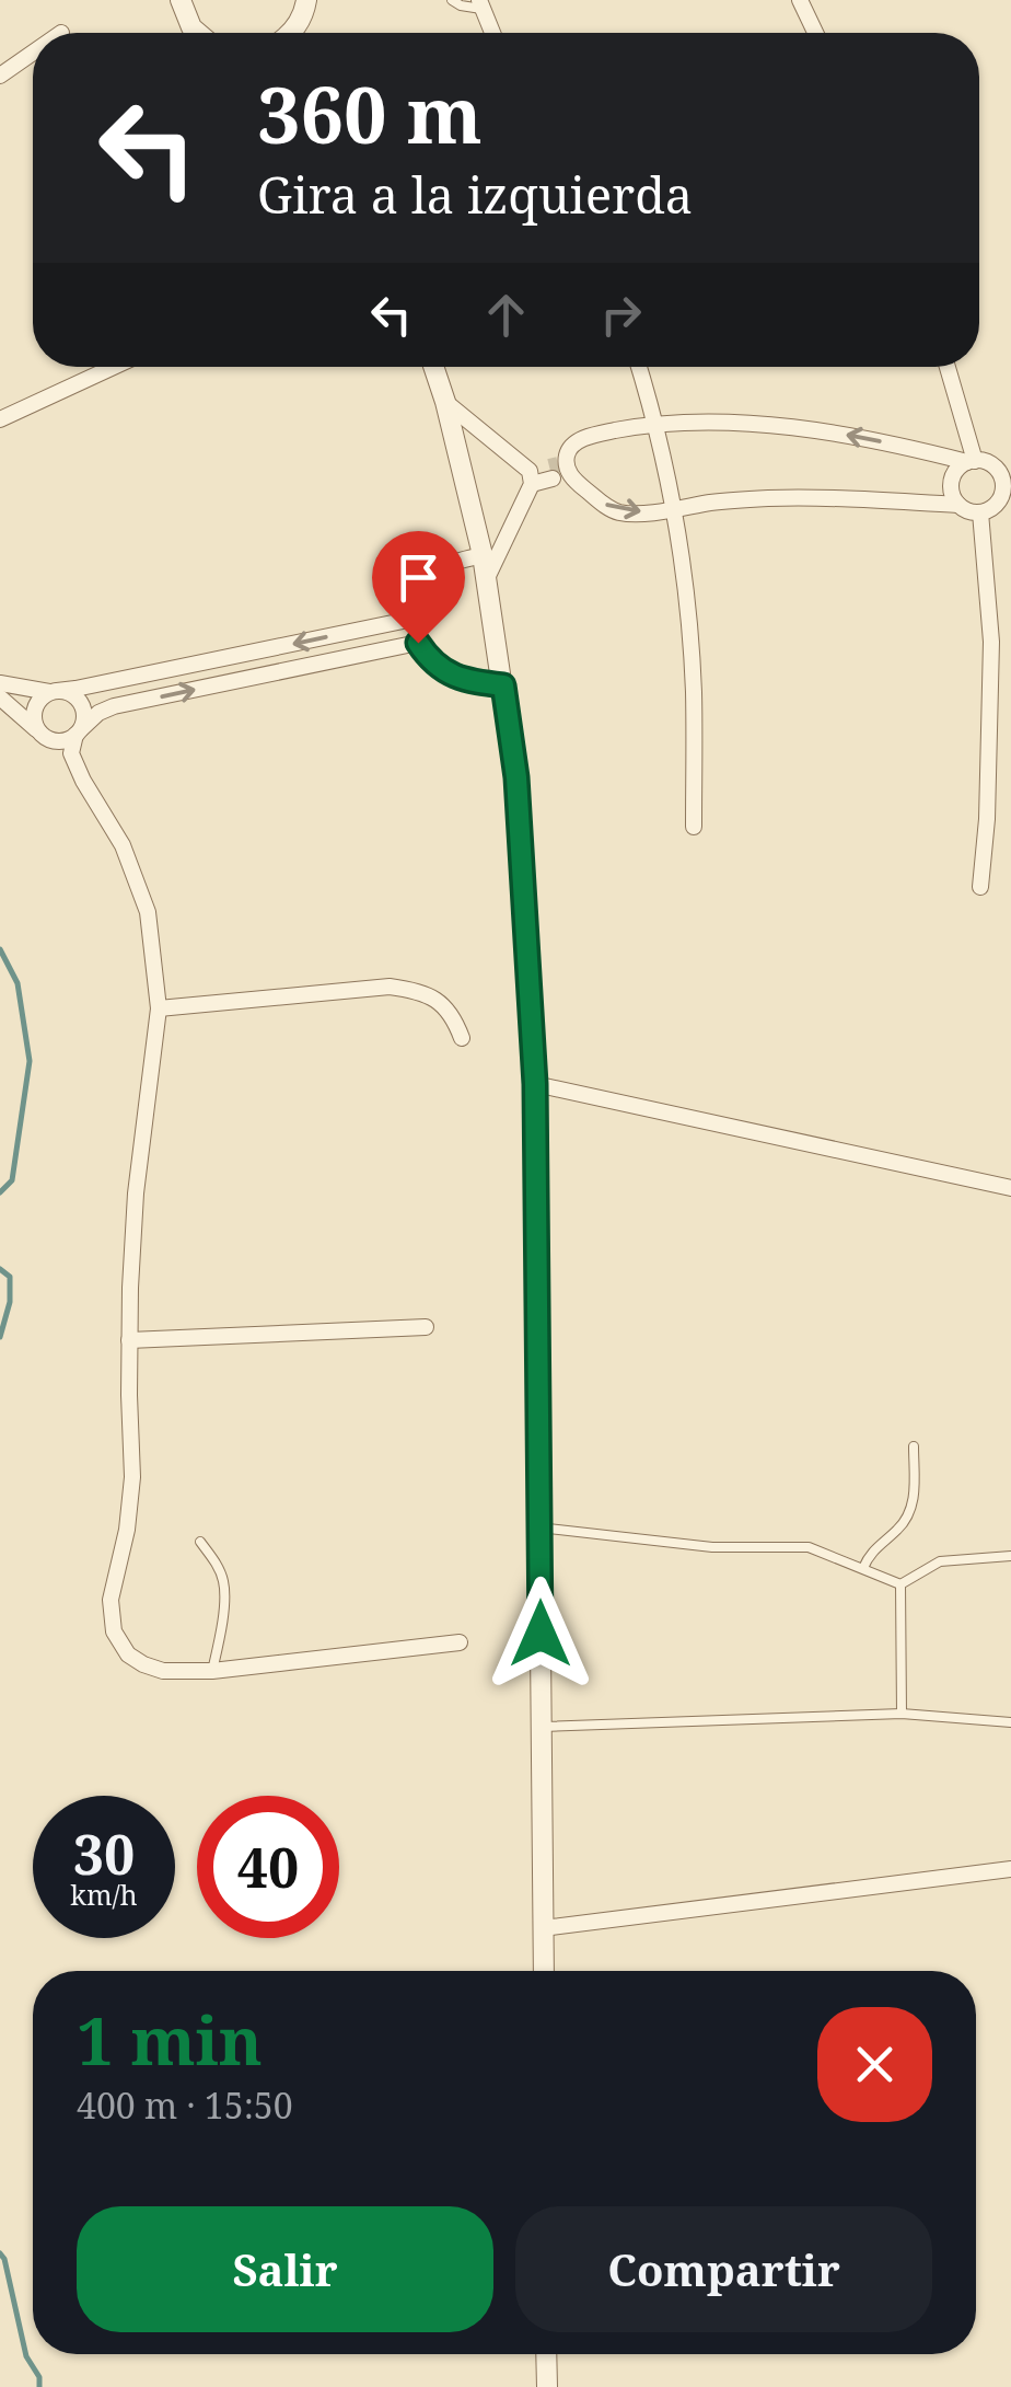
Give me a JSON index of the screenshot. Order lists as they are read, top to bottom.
{
  "page": {
    "turn": ["360 m", "Gira a la izquierda"],
    "speed": "30 km/h",
    "limit": "40",
    "heading": ["1 min", "400 m · 15:50"],
    "buttons": ["Salir", "Compartir"]
  }
}
